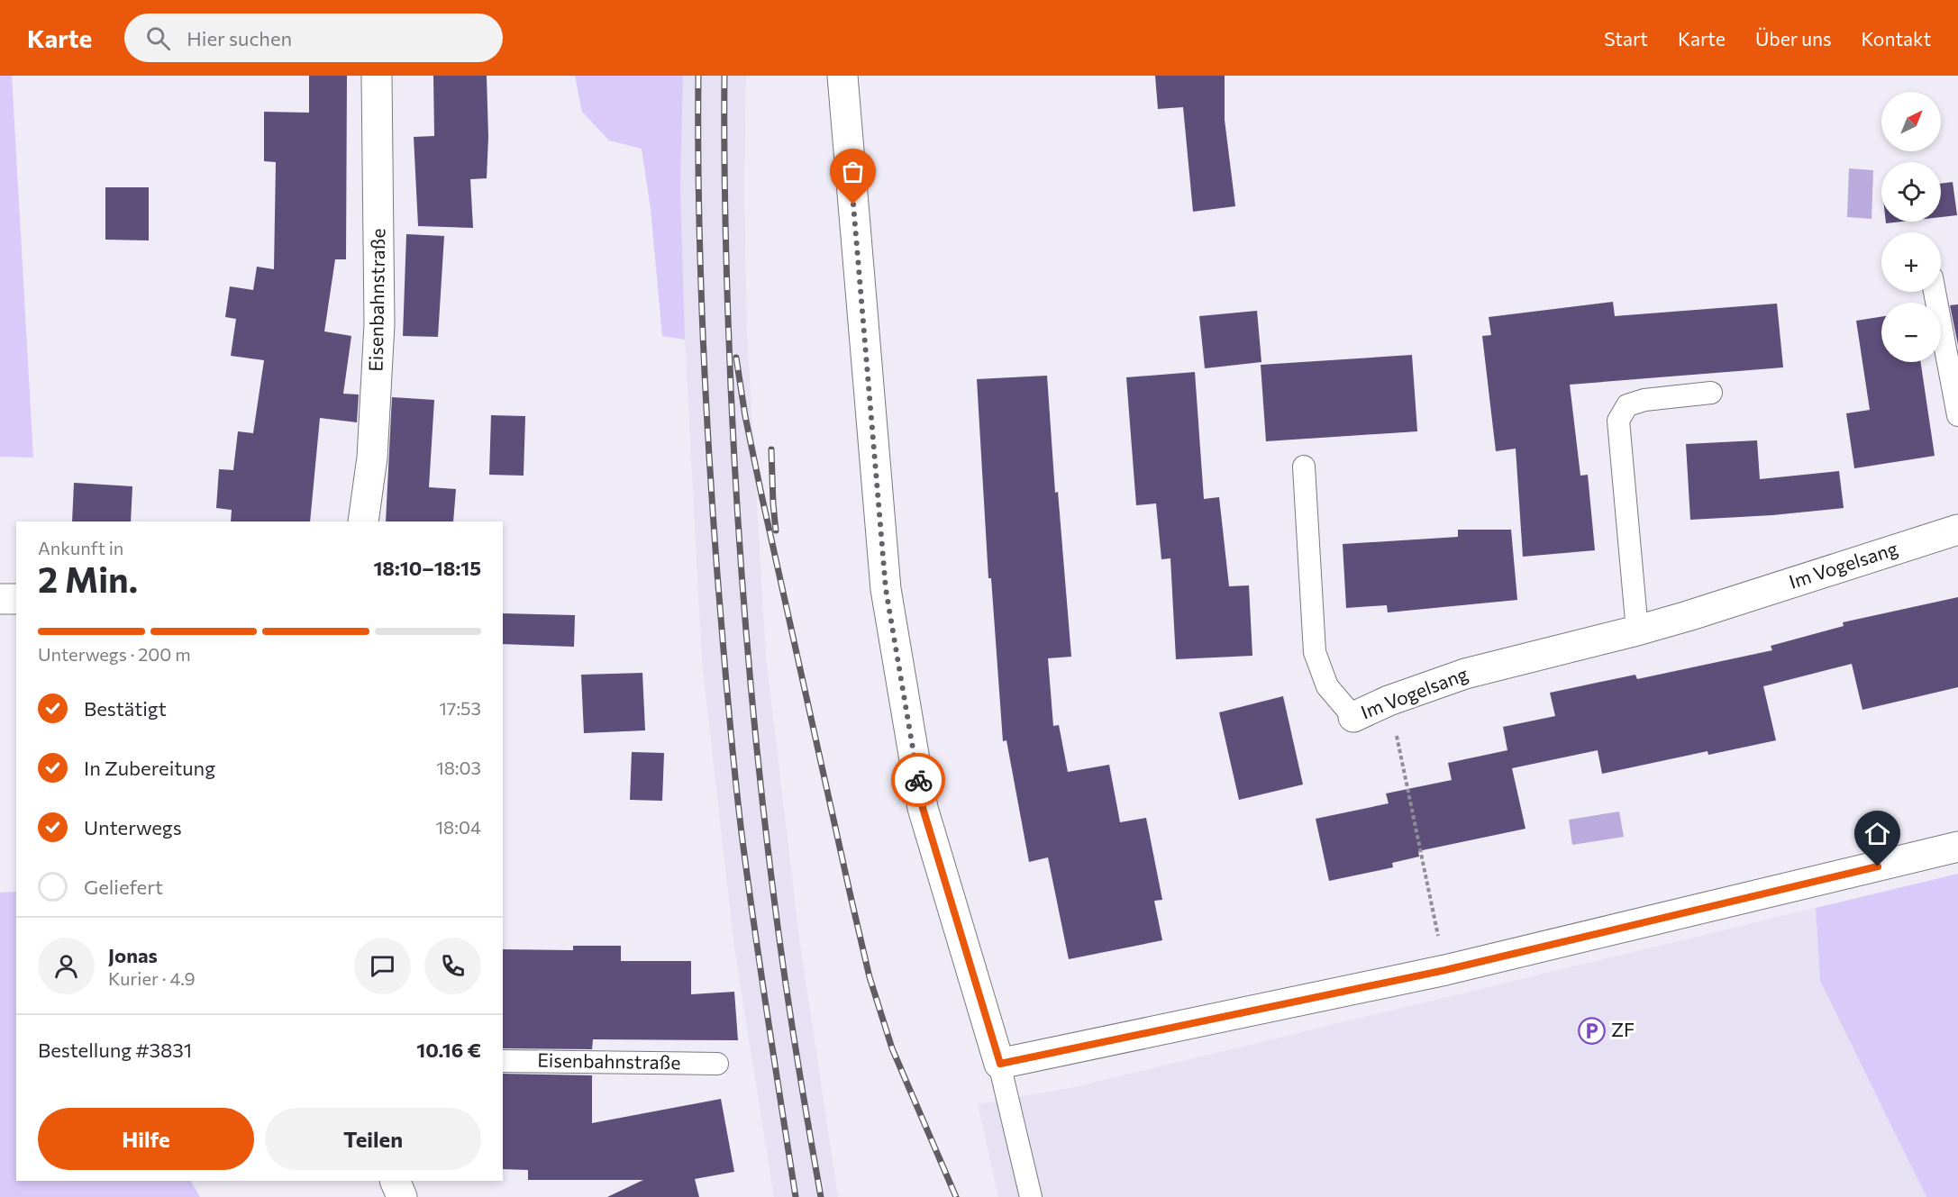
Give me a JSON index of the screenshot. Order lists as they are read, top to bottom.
{
  "streets": {
    "street": ["Eisenbahnstraße", "Im Vogelsang"]
  },
  "places": {
    "parking": ["ZF"]
  },
  "north": "top right",
  "page": {
    "header": "Karte",
    "search": "Hier suchen",
    "nav": [
      "Start",
      "Karte",
      "Über uns",
      "Kontakt"
    ],
    "map_buttons": ["+", "−"],
    "heading": ["2 Min.", "Ankunft in", "18:10–18:15"],
    "panel": [
      "Jonas",
      "Kurier · 4.9",
      "Bestellung #3831",
      "10.16 €"
    ],
    "bar": "Unterwegs · 200 m",
    "list": [
      ["Bestätigt", "17:53"],
      ["In Zubereitung", "18:03"],
      ["Unterwegs", "18:04"],
      "Geliefert"
    ],
    "buttons": ["Hilfe", "Teilen"]
  }
}
